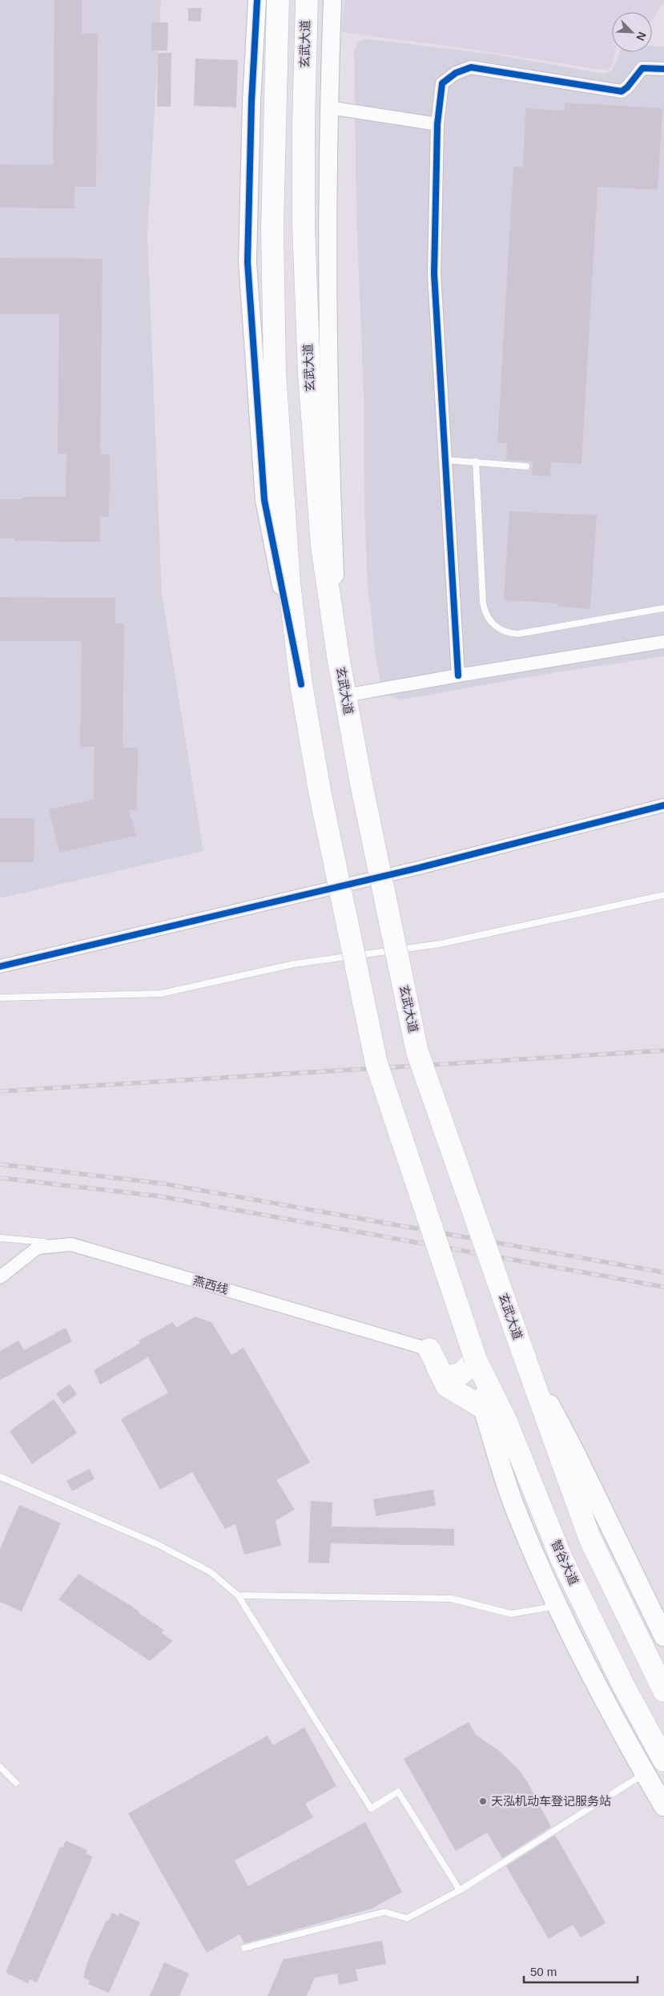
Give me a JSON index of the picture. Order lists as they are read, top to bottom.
{
  "streets": {
    "highway": ["玄武大道", "智谷大道"],
    "street": ["燕西线"]
  },
  "places": ["天泓机动车登记服务站"],
  "scale_bar": "50 m",
  "north": "bottom right"
}
